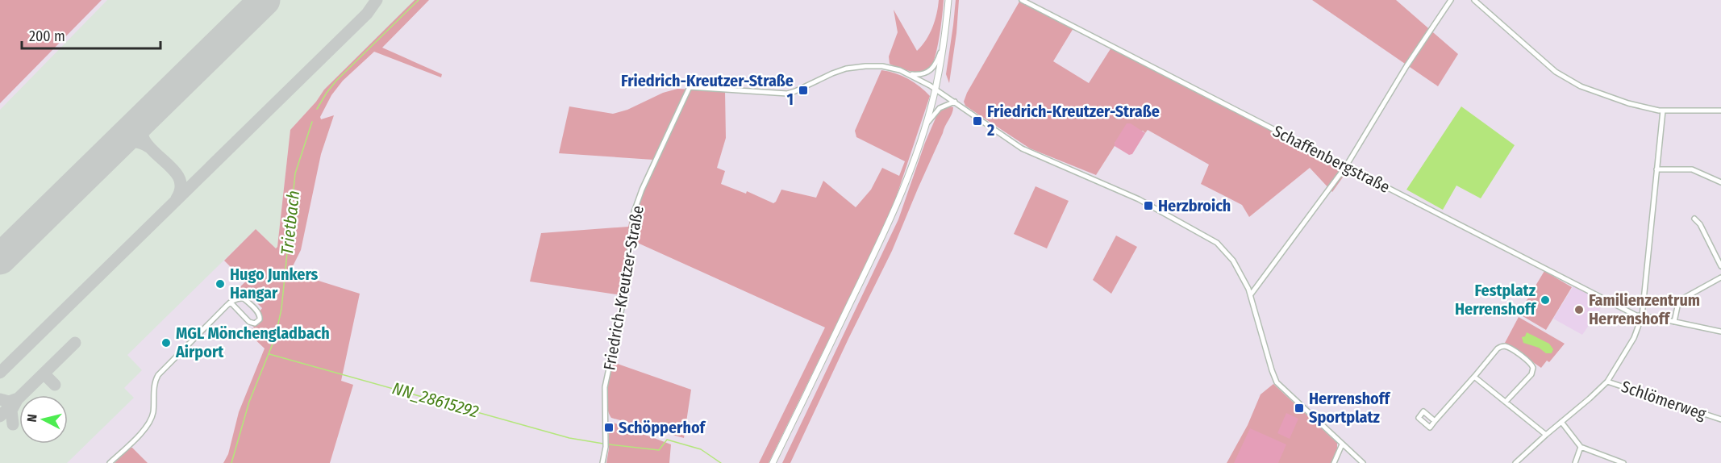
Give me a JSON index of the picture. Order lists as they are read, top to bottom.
{
  "streets": {
    "street": ["Schaffenbergstraße", "Friedrich-Kreutzer-Straße", "Schlömerweg"]
  },
  "water": ["Trietbach", "NN_28615292"],
  "places": {
    "transit": [
      "Friedrich-Kreutzer-Straße 1",
      "Friedrich-Kreutzer-Straße 2",
      "Herzbroich",
      "Herrenshoff Sportplatz",
      "Schöpperhof"
    ],
    "other": [
      "Hugo Junkers Hangar",
      "Festplatz Herrenshoff",
      "Familienzentrum Herrenshoff",
      "MGL Mönchengladbach Airport"
    ]
  },
  "scale_bar": "200 m",
  "north": "left"
}
